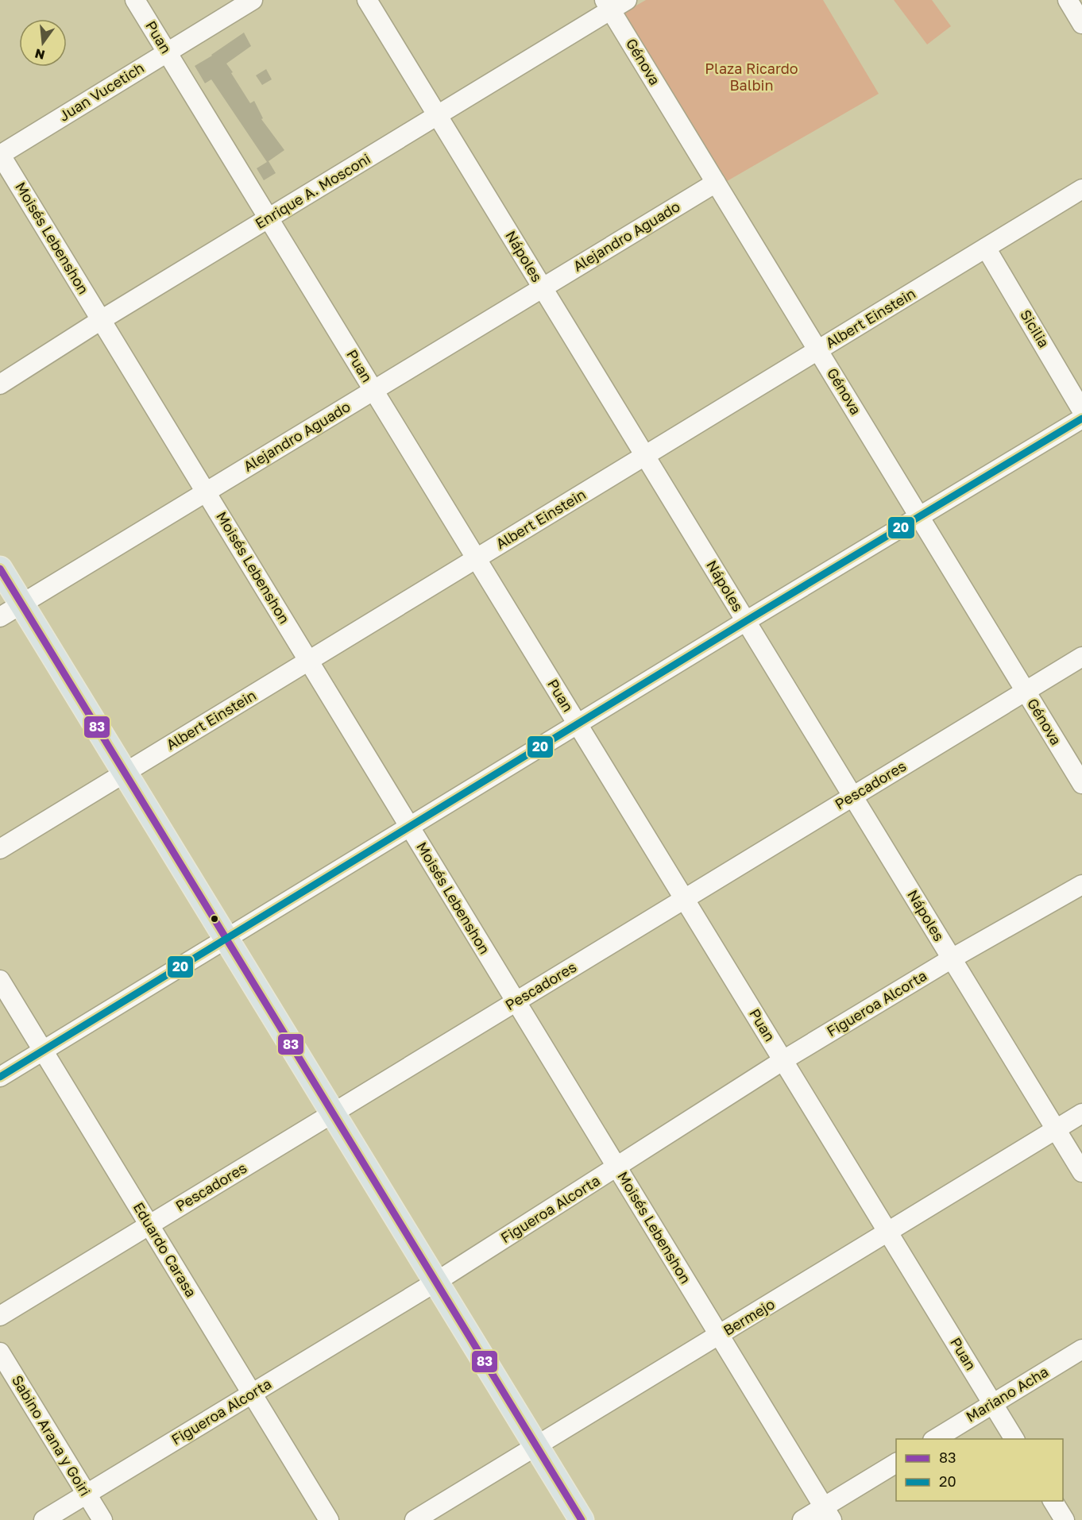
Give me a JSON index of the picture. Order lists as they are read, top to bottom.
{
  "streets": {
    "street": [
      "Puan",
      "Génova",
      "Juan Vucetich",
      "Enrique A. Mosconi",
      "Alejandro Aguado",
      "Moisés Lebenshon",
      "Nápoles",
      "Albert Einstein",
      "Sicilia",
      "Pescadores",
      "Figueroa Alcorta",
      "Eduardo Carasa",
      "Bermejo",
      "Mariano Acha",
      "Sabino Arana y Goiri"
    ]
  },
  "crossings": [
    ["Puan", "Juan Vucetich"],
    ["Puan", "Enrique A. Mosconi"],
    ["Puan", "Alejandro Aguado"],
    ["Puan", "Albert Einstein"],
    ["Puan", "Pescadores"],
    ["Puan", "Figueroa Alcorta"],
    ["Puan", "Bermejo"],
    ["Puan", "Mariano Acha"],
    ["Génova", "Enrique A. Mosconi"],
    ["Génova", "Alejandro Aguado"],
    ["Génova", "Albert Einstein"],
    ["Génova", "Pescadores"],
    ["Juan Vucetich", "Moisés Lebenshon"],
    ["Enrique A. Mosconi", "Moisés Lebenshon"],
    ["Enrique A. Mosconi", "Nápoles"],
    ["Alejandro Aguado", "Moisés Lebenshon"],
    ["Alejandro Aguado", "Nápoles"],
    ["Moisés Lebenshon", "Albert Einstein"],
    ["Moisés Lebenshon", "Pescadores"],
    ["Moisés Lebenshon", "Figueroa Alcorta"],
    ["Moisés Lebenshon", "Bermejo"],
    ["Nápoles", "Albert Einstein"],
    ["Nápoles", "Pescadores"],
    ["Nápoles", "Figueroa Alcorta"],
    ["Nápoles", "Bermejo"],
    ["Albert Einstein", "Sicilia"],
    ["Pescadores", "Eduardo Carasa"],
    ["Figueroa Alcorta", "Eduardo Carasa"],
    ["Figueroa Alcorta", "Sabino Arana y Goiri"]
  ],
  "parks": ["Plaza Ricardo Balbin"],
  "lines": ["transit line 20", "transit line 83"],
  "legend": ["83", "20"],
  "north": "bottom"
}
